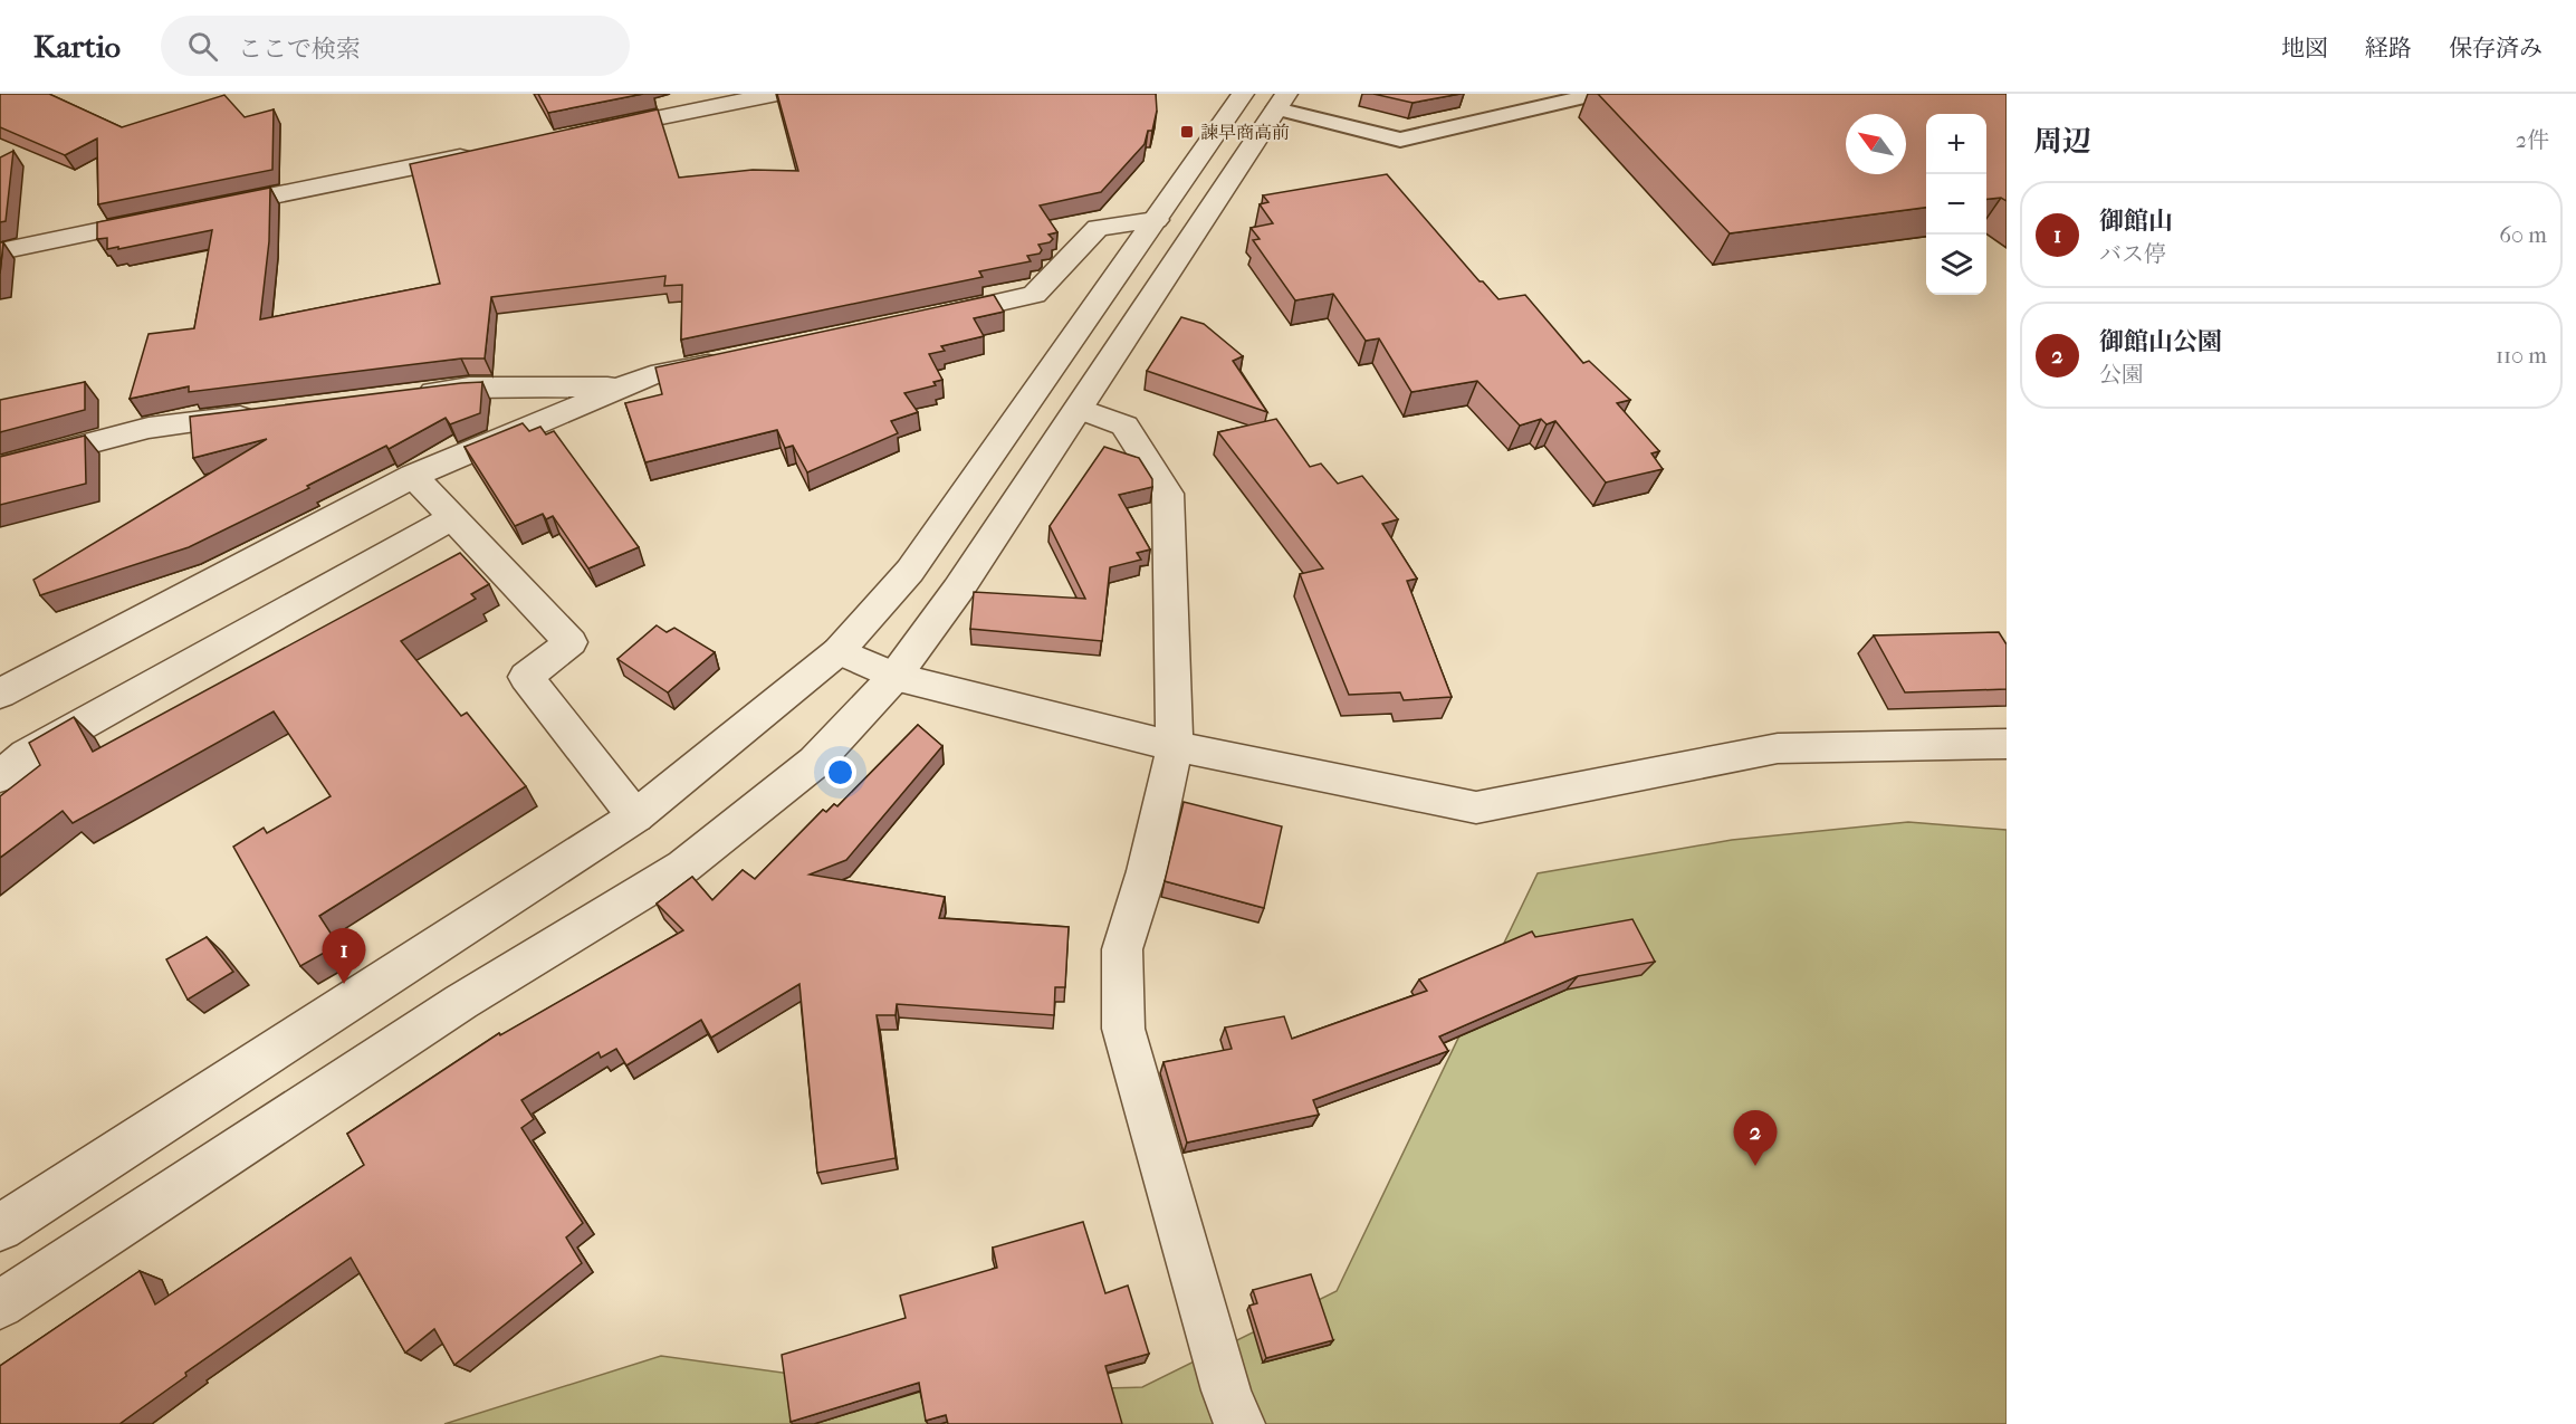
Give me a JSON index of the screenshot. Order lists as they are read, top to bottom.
{
  "places": {
    "transit": ["諫早商高前"]
  },
  "north": "top left",
  "page": {
    "header": "Kartio",
    "search": "ここで検索",
    "nav": ["地図", "経路", "保存済み"],
    "heading": ["周辺", "2件"],
    "map_buttons": ["+", "−"],
    "list": [
      {
        "mark": "1",
        "name": "御館山",
        "note": "バス停",
        "value": "60 m"
      },
      {
        "mark": "2",
        "name": "御館山公園",
        "note": "公園",
        "value": "110 m"
      }
    ],
    "pins": ["1", "2"]
  }
}
